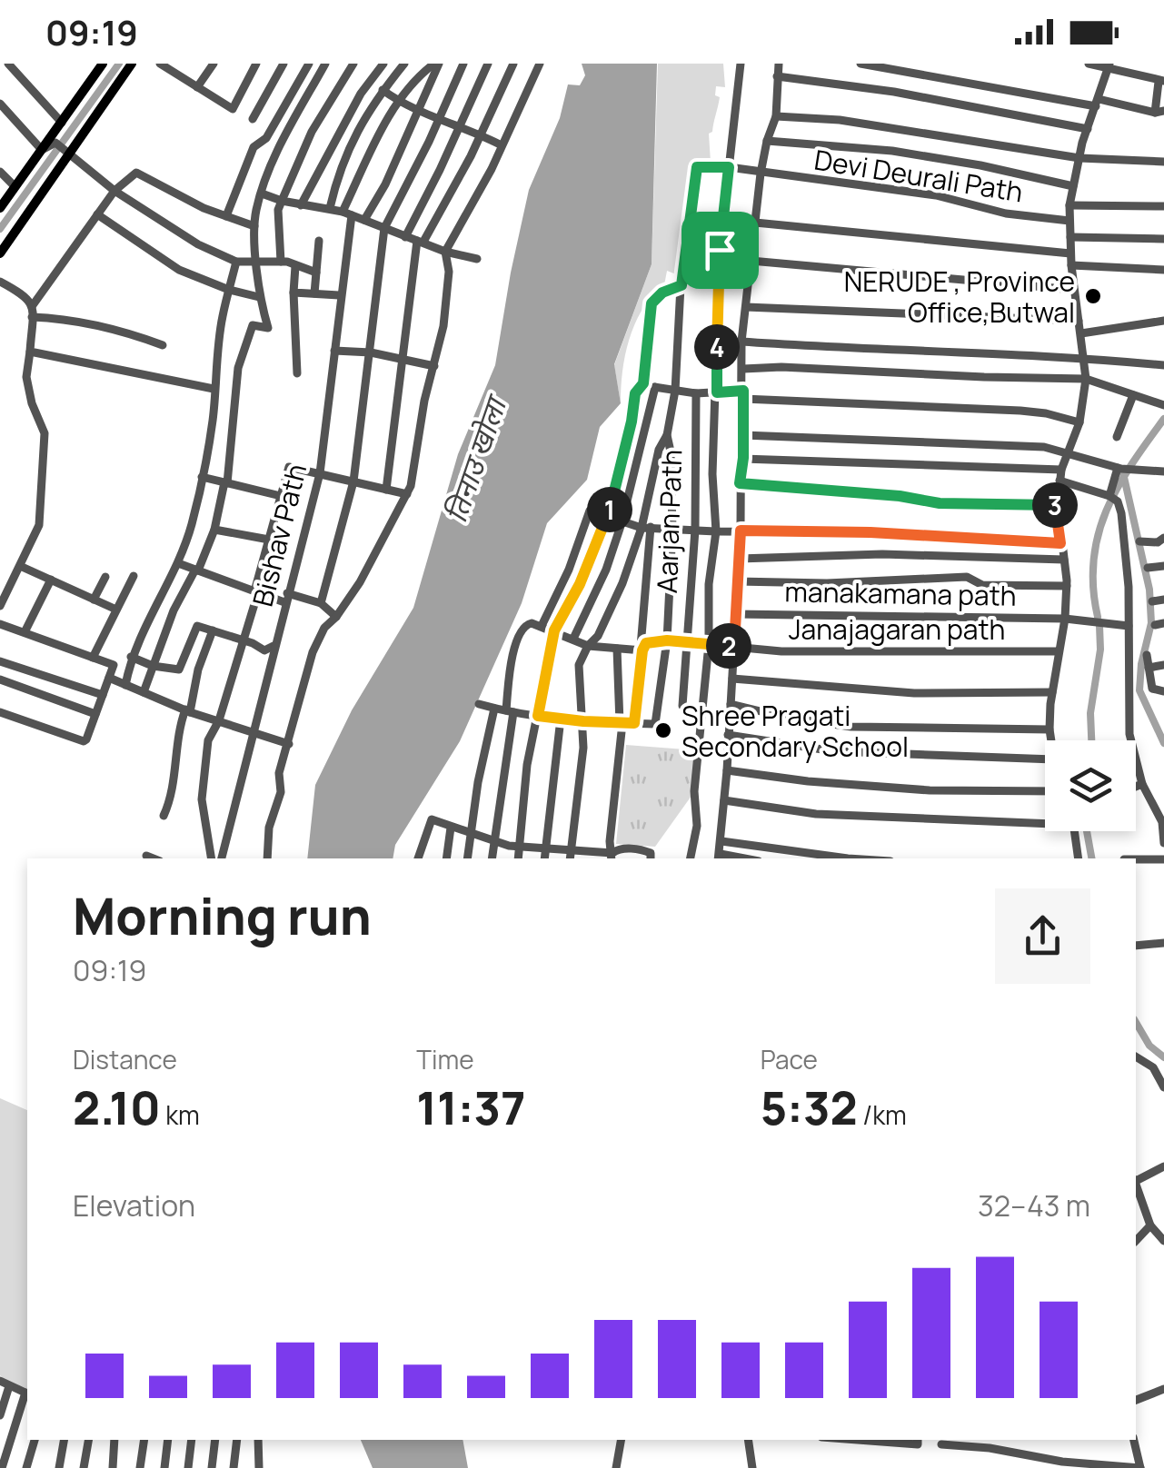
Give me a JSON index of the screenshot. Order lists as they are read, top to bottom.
{
  "streets": {
    "street": [
      "Devi Deurali Path",
      "Aarjan Path",
      "Bishav Path",
      "manakamana path",
      "Janajagaran path"
    ]
  },
  "crossings": [
    ["Aarjan Path", "Janajagaran path"]
  ],
  "water": ["तिनाउ खोला"],
  "places": ["NERUDE , Province Office,Butwal", "Shree Pragati Secondary School"],
  "page": {
    "status": "09:19",
    "pins": [
      "4",
      "3",
      "1",
      "2"
    ],
    "heading": ["Morning run", "09:19"],
    "stats": [
      ["Distance", "2.10 km"],
      ["Time", "11:37"],
      ["Pace", "5:32 /km"]
    ],
    "chart": ["Elevation", "32–43 m"]
  }
}
